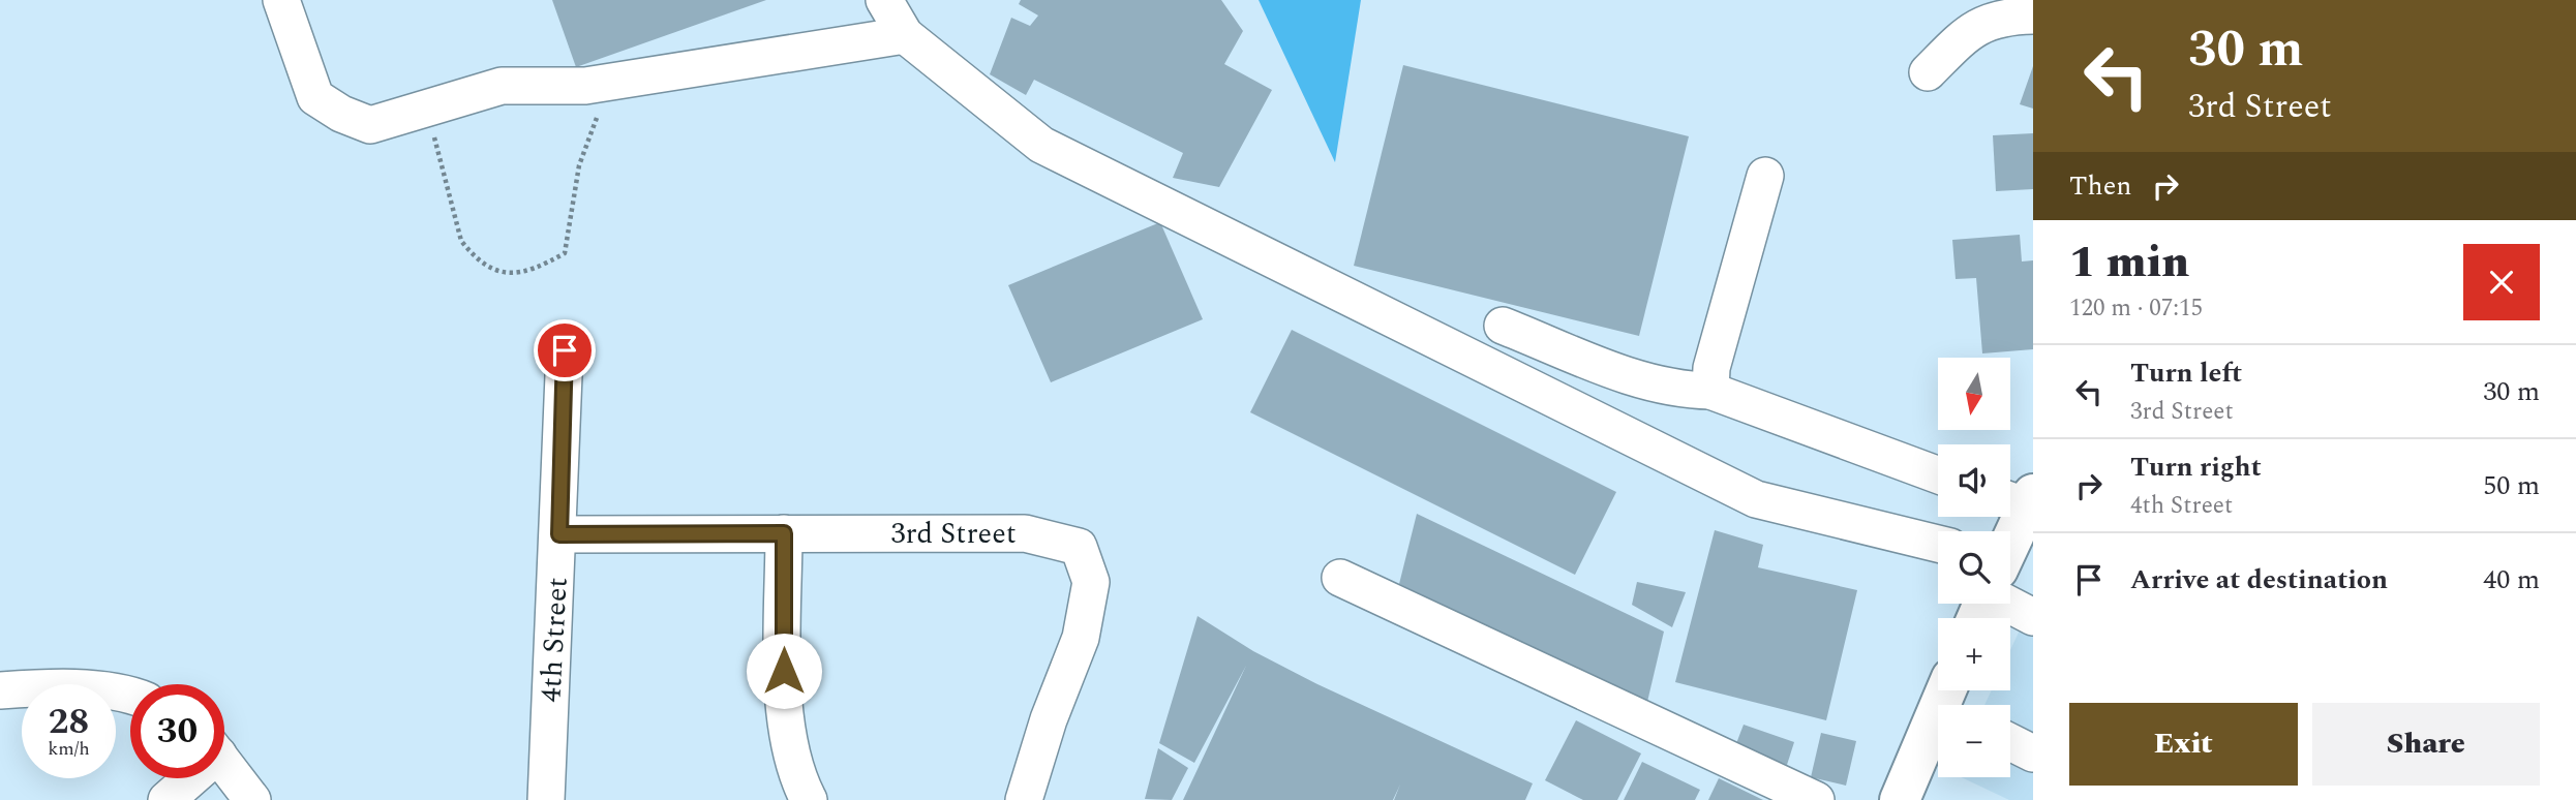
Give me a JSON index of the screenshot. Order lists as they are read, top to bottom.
{
  "streets": {
    "street": ["3rd Street", "4th Street"]
  },
  "crossings": [
    ["3rd Street", "4th Street"]
  ],
  "north": "bottom",
  "page": {
    "turn": ["30 m", "3rd Street"],
    "then": "Then",
    "heading": ["1 min", "120 m · 07:15"],
    "list": [
      {
        "name": "Turn left",
        "note": "3rd Street",
        "value": "30 m"
      },
      {
        "name": "Turn right",
        "note": "4th Street",
        "value": "50 m"
      },
      {
        "name": "Arrive at destination",
        "value": "40 m"
      }
    ],
    "map_buttons": ["+", "−"],
    "speed": "28 km/h",
    "limit": "30",
    "buttons": ["Exit", "Share"]
  }
}
